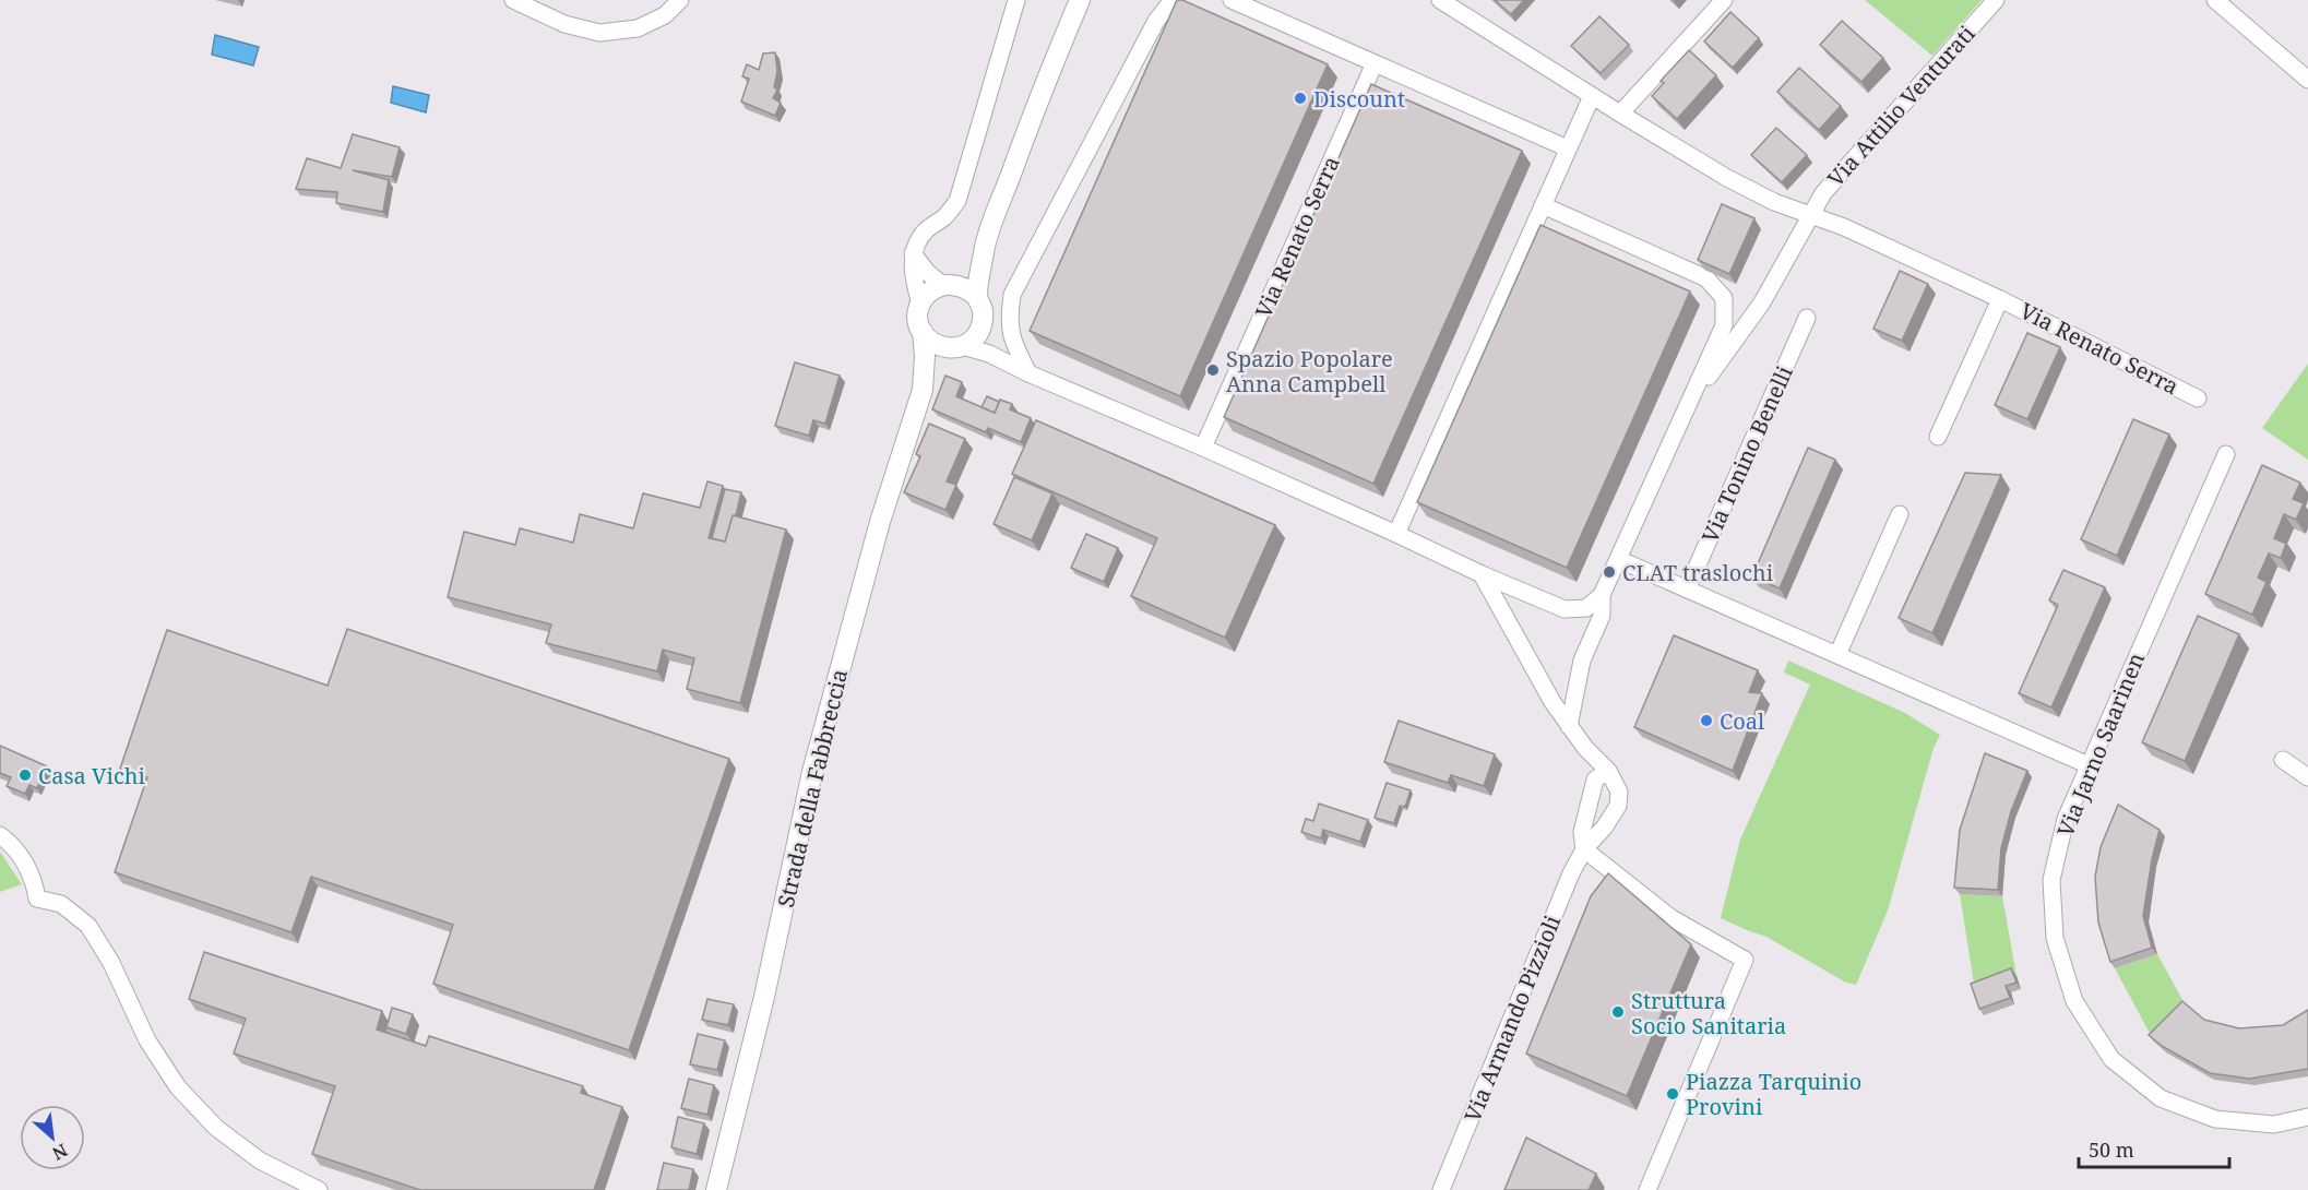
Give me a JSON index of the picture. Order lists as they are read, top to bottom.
{
  "streets": {
    "street": [
      "Via Attilio Venturati",
      "Via Renato Serra",
      "Via Tonino Benelli",
      "Via Jarno Saarinen",
      "Strada della Fabbreccia",
      "Via Armando Pizzioli"
    ]
  },
  "crossings": [
    ["Via Attilio Venturati", "Via Renato Serra"]
  ],
  "places": [
    "Discount",
    "Spazio Popolare Anna Campbell",
    "CLAT traslochi",
    "Coal",
    "Casa Vichi",
    "Struttura Socio Sanitaria",
    "Piazza Tarquinio Provini"
  ],
  "scale_bar": "50 m",
  "north": "bottom right"
}
